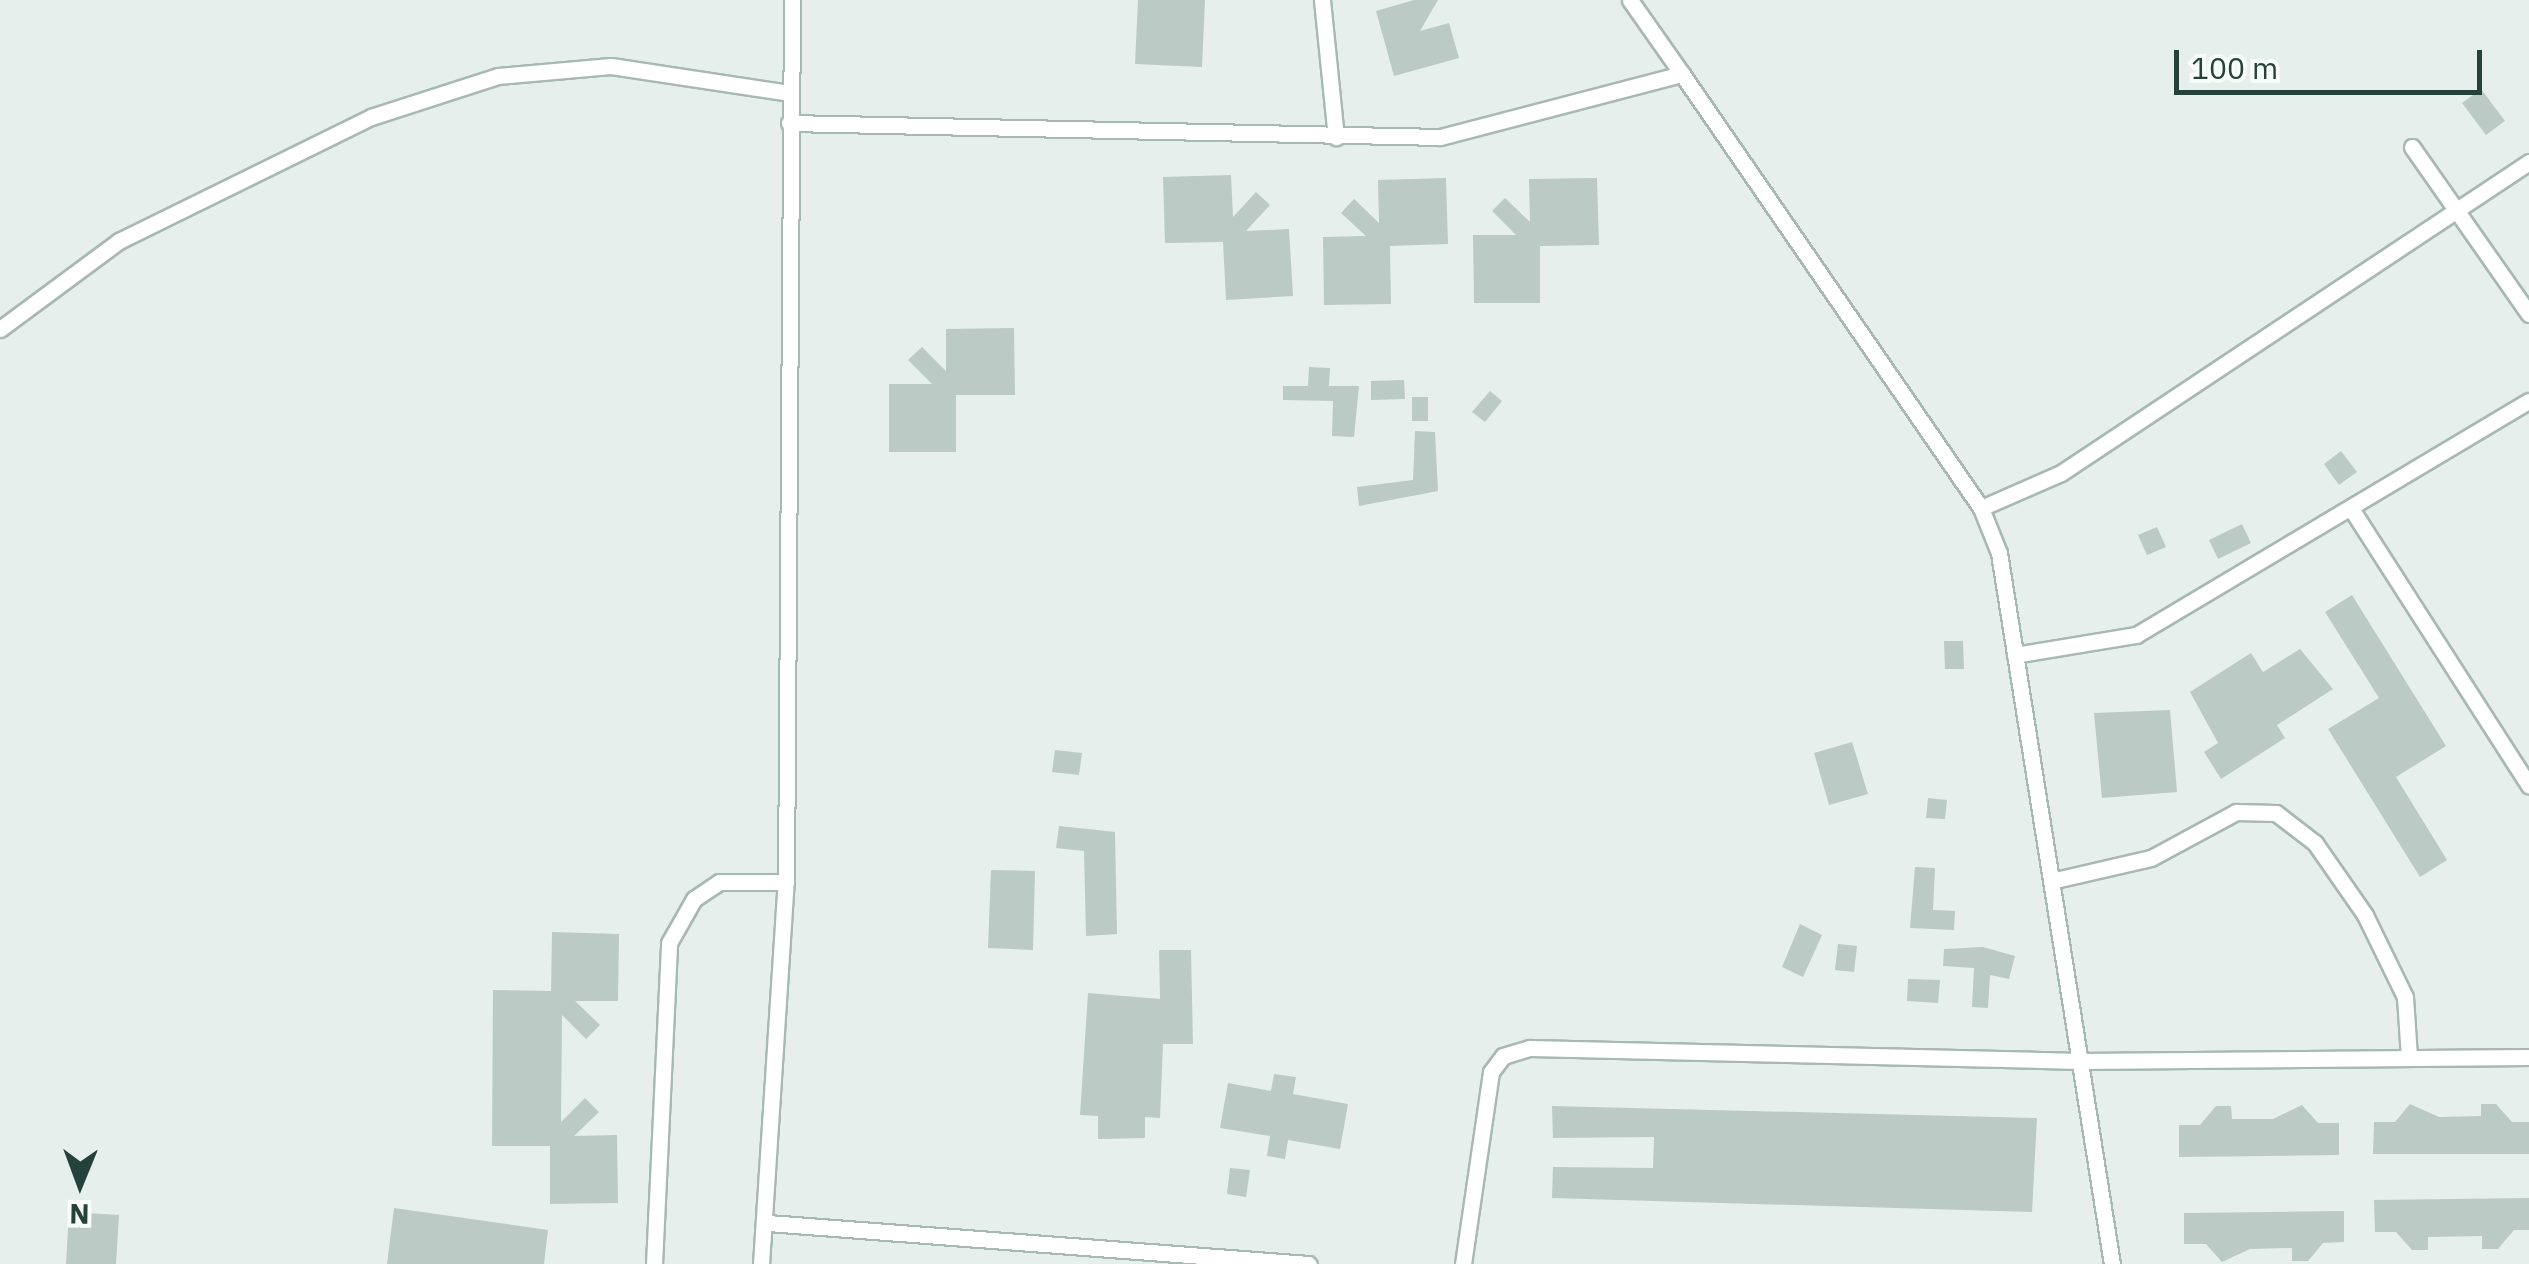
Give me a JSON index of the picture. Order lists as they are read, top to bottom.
{
  "scale_bar": "100 m",
  "north": "bottom"
}
